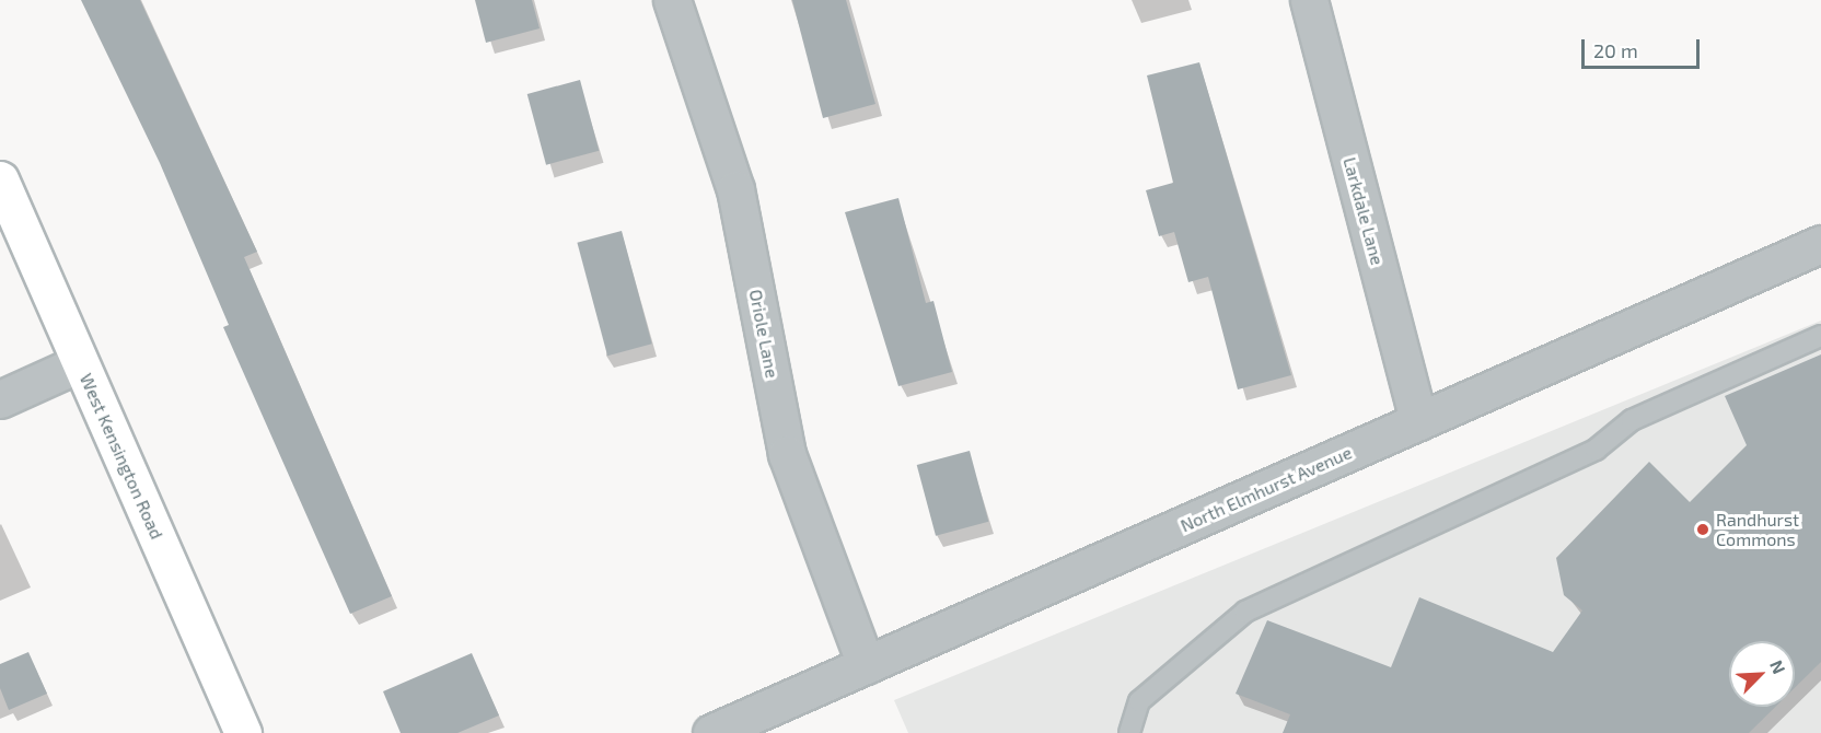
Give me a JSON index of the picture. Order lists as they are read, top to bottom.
{
  "streets": {
    "main road": ["West Kensington Road"],
    "street": ["Larkdale Lane", "Oriole Lane", "North Elmhurst Avenue"]
  },
  "crossings": [
    ["Larkdale Lane", "North Elmhurst Avenue"],
    ["Oriole Lane", "North Elmhurst Avenue"]
  ],
  "places": ["Randhurst Commons"],
  "scale_bar": "20 m",
  "north": "top right"
}
